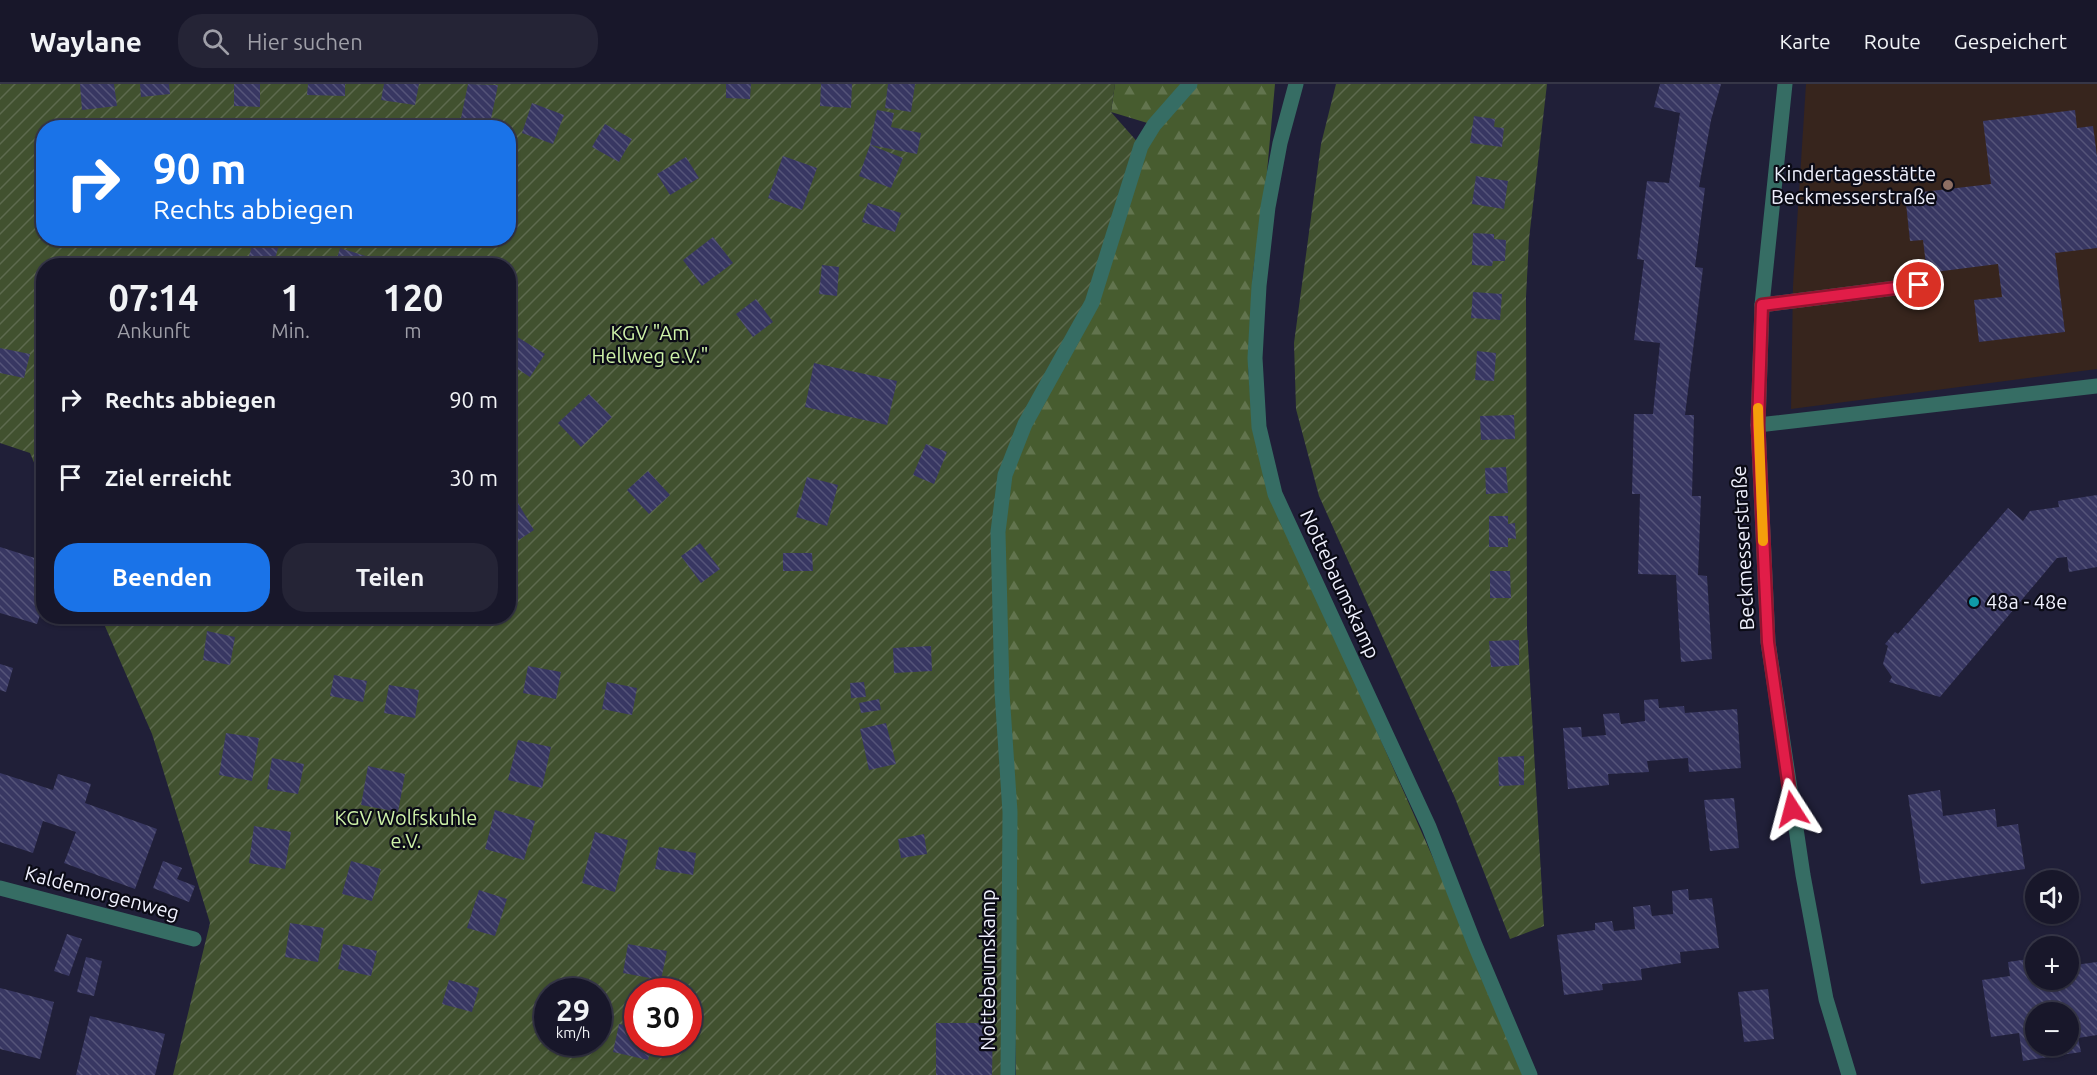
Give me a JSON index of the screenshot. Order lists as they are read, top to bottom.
{
  "streets": {
    "street": ["Beckmesserstraße", "Nottebaumskamp", "Kaldemorgenweg"]
  },
  "parks": ["KGV \"Am Hellweg e.V.\"", "KGV Wolfskuhle e.V."],
  "places": ["Kindertagesstätte Beckmesserstraße", "48a - 48e"],
  "page": {
    "header": "Waylane",
    "search": "Hier suchen",
    "nav": ["Karte", "Route", "Gespeichert"],
    "turn": ["90 m", "Rechts abbiegen"],
    "eta": [
      "07:14",
      "Ankunft",
      "1",
      "Min.",
      "120",
      "m"
    ],
    "list": [
      {
        "name": "Rechts abbiegen",
        "value": "90 m"
      },
      {
        "name": "Ziel erreicht",
        "value": "30 m"
      }
    ],
    "buttons": ["Beenden", "Teilen"],
    "map_buttons": ["+", "−"],
    "speed": "29 km/h",
    "limit": "30"
  }
}
